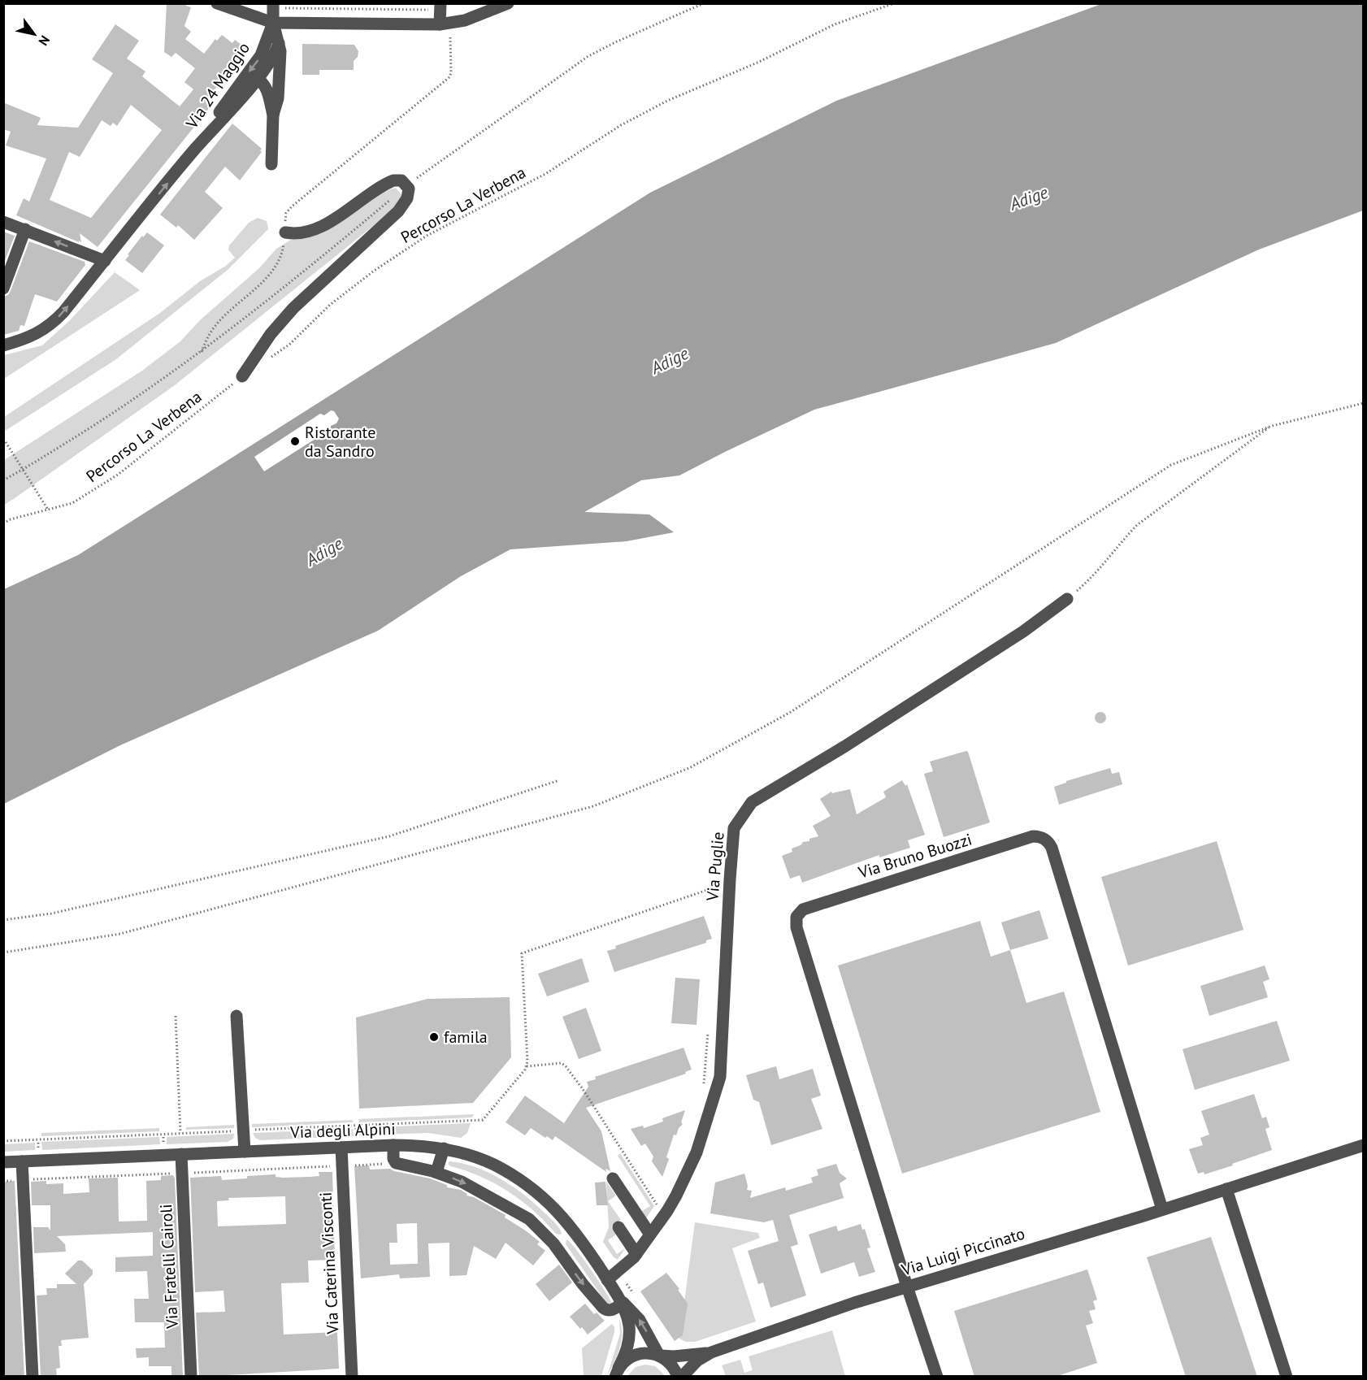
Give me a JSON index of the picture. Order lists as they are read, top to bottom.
{
  "streets": {
    "street": [
      "Via 24 Maggio",
      "Via Bruno Buozzi",
      "Via Puglie",
      "Via degli Alpini",
      "Via Luigi Piccinato",
      "Via Caterina Visconti",
      "Via Fratelli Cairoli"
    ],
    "path": ["Percorso La Verbena"]
  },
  "crossings": [
    ["Via Bruno Buozzi", "Via Luigi Piccinato"],
    ["Via Puglie", "Via degli Alpini"],
    ["Via degli Alpini", "Via Luigi Piccinato"],
    ["Via degli Alpini", "Via Caterina Visconti"],
    ["Via degli Alpini", "Via Fratelli Cairoli"]
  ],
  "water": ["Adige"],
  "places": ["Ristorante da Sandro", "famila"],
  "north": "bottom right"
}
